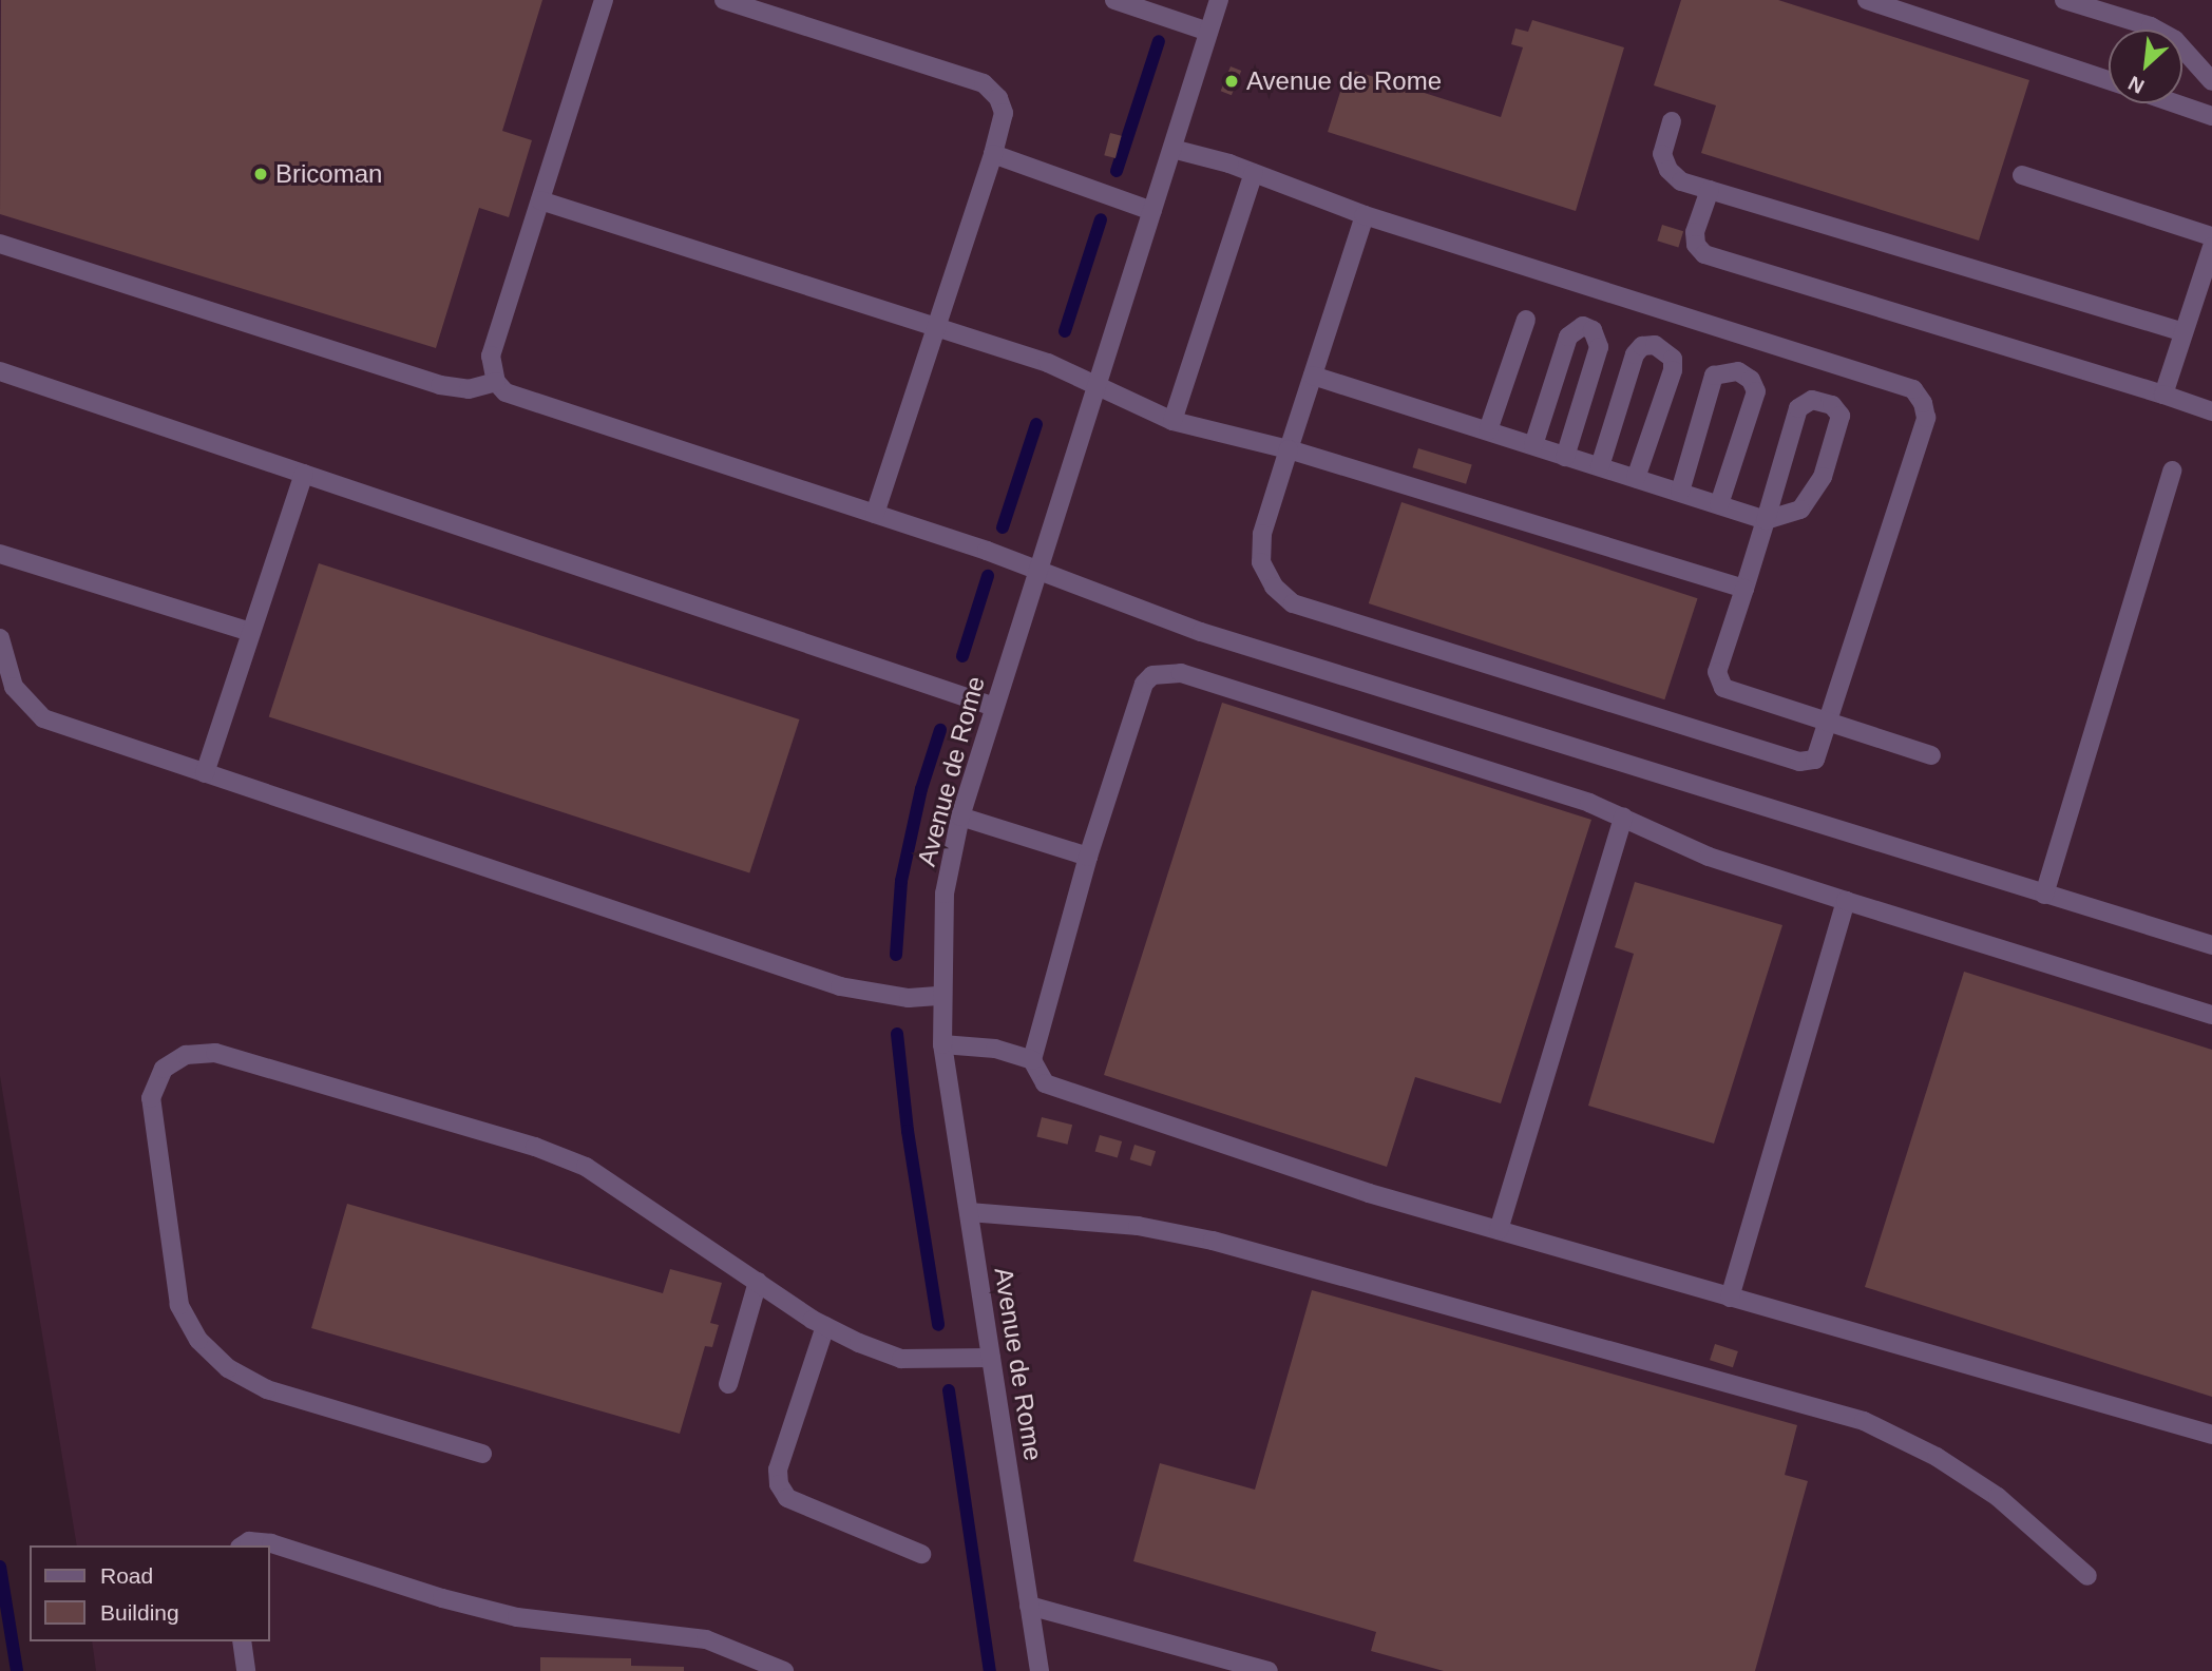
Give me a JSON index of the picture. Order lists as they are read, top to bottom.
{
  "streets": {
    "street": ["Avenue de Rome"]
  },
  "places": ["Avenue de Rome", "Bricoman"],
  "legend": ["Road", "Building"],
  "north": "bottom left"
}
